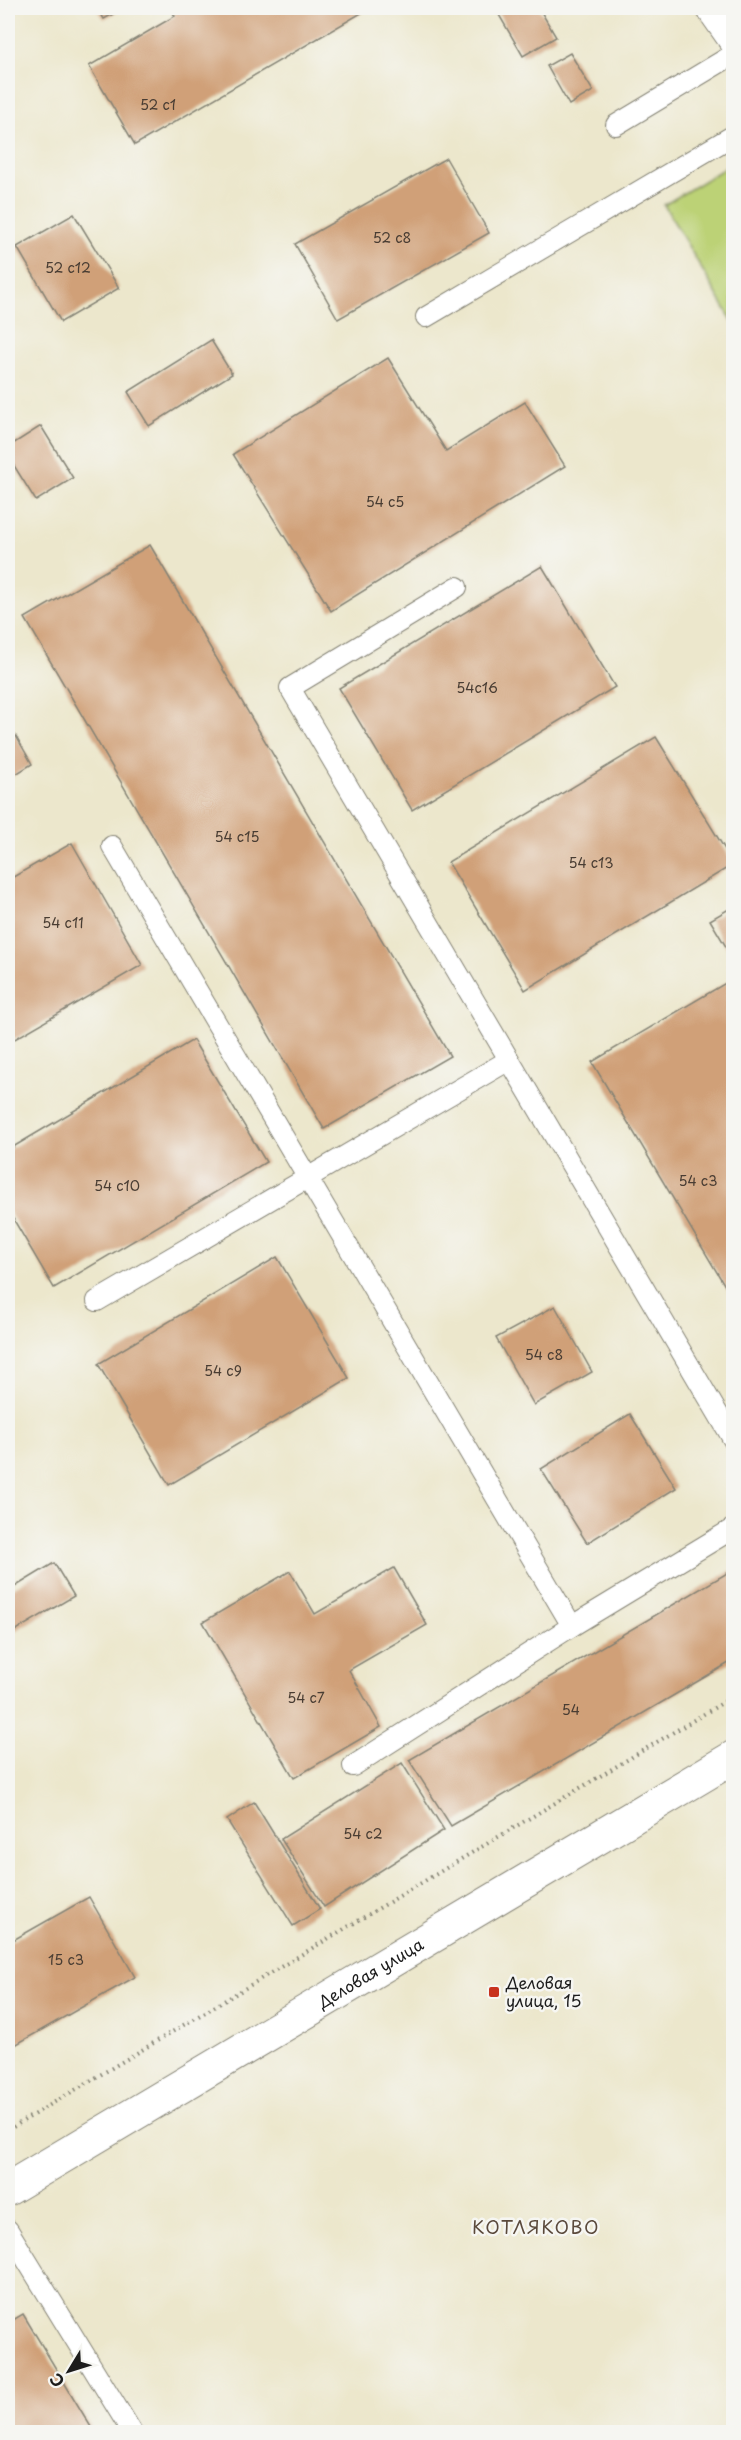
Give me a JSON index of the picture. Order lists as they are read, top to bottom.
{
  "streets": {
    "street": ["Деловая улица"]
  },
  "districts": ["КОТЛЯКОВО"],
  "places": {
    "transit": ["Деловая улица, 15"]
  },
  "house_numbers": [
    "52 с1",
    "52 с8",
    "52 с12",
    "54 с5",
    "54с16",
    "54 с15",
    "54 с13",
    "54 с11",
    "54 с3",
    "54 с10",
    "54 с8",
    "54 с9",
    "54 с7",
    "54",
    "54 с2",
    "15 с3"
  ],
  "north": "bottom left"
}
